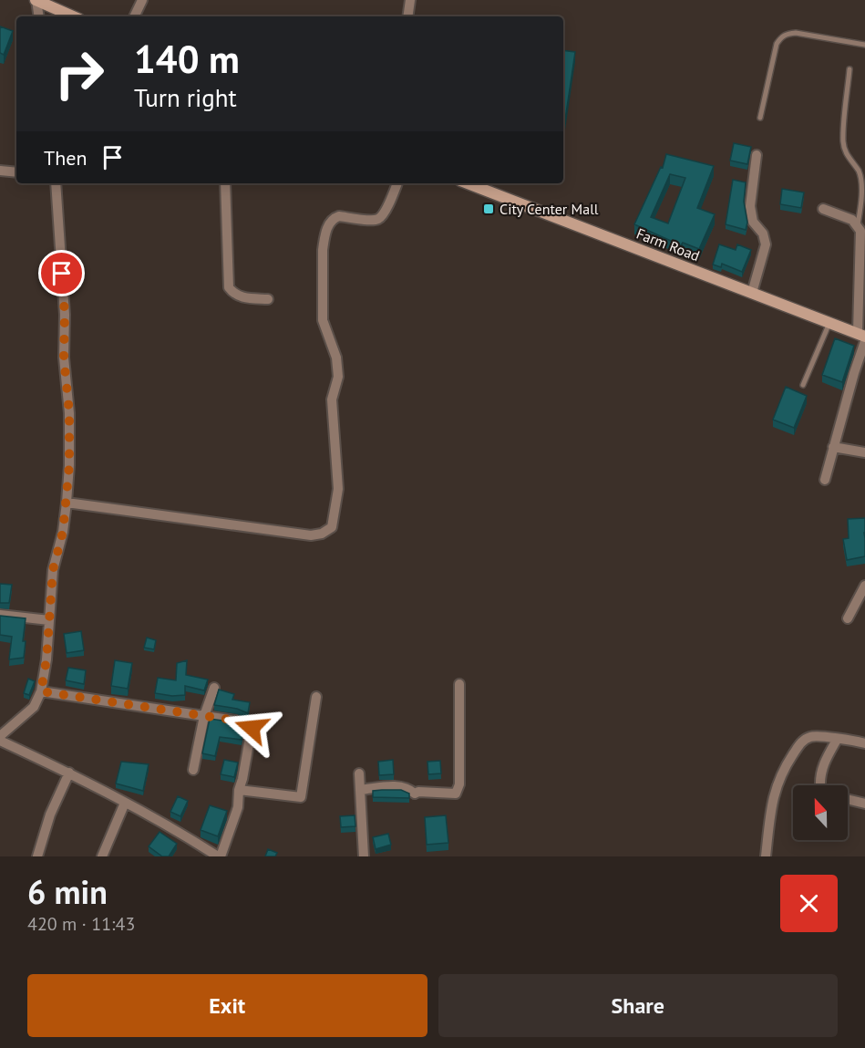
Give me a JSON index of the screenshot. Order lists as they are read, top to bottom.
{
  "streets": {
    "main road": ["Farm Road"]
  },
  "places": {
    "transit": ["City Center Mall"]
  },
  "north": "top",
  "page": {
    "turn": ["140 m", "Turn right"],
    "then": "Then",
    "heading": ["6 min", "420 m · 11:43"],
    "buttons": ["Exit", "Share"]
  }
}
